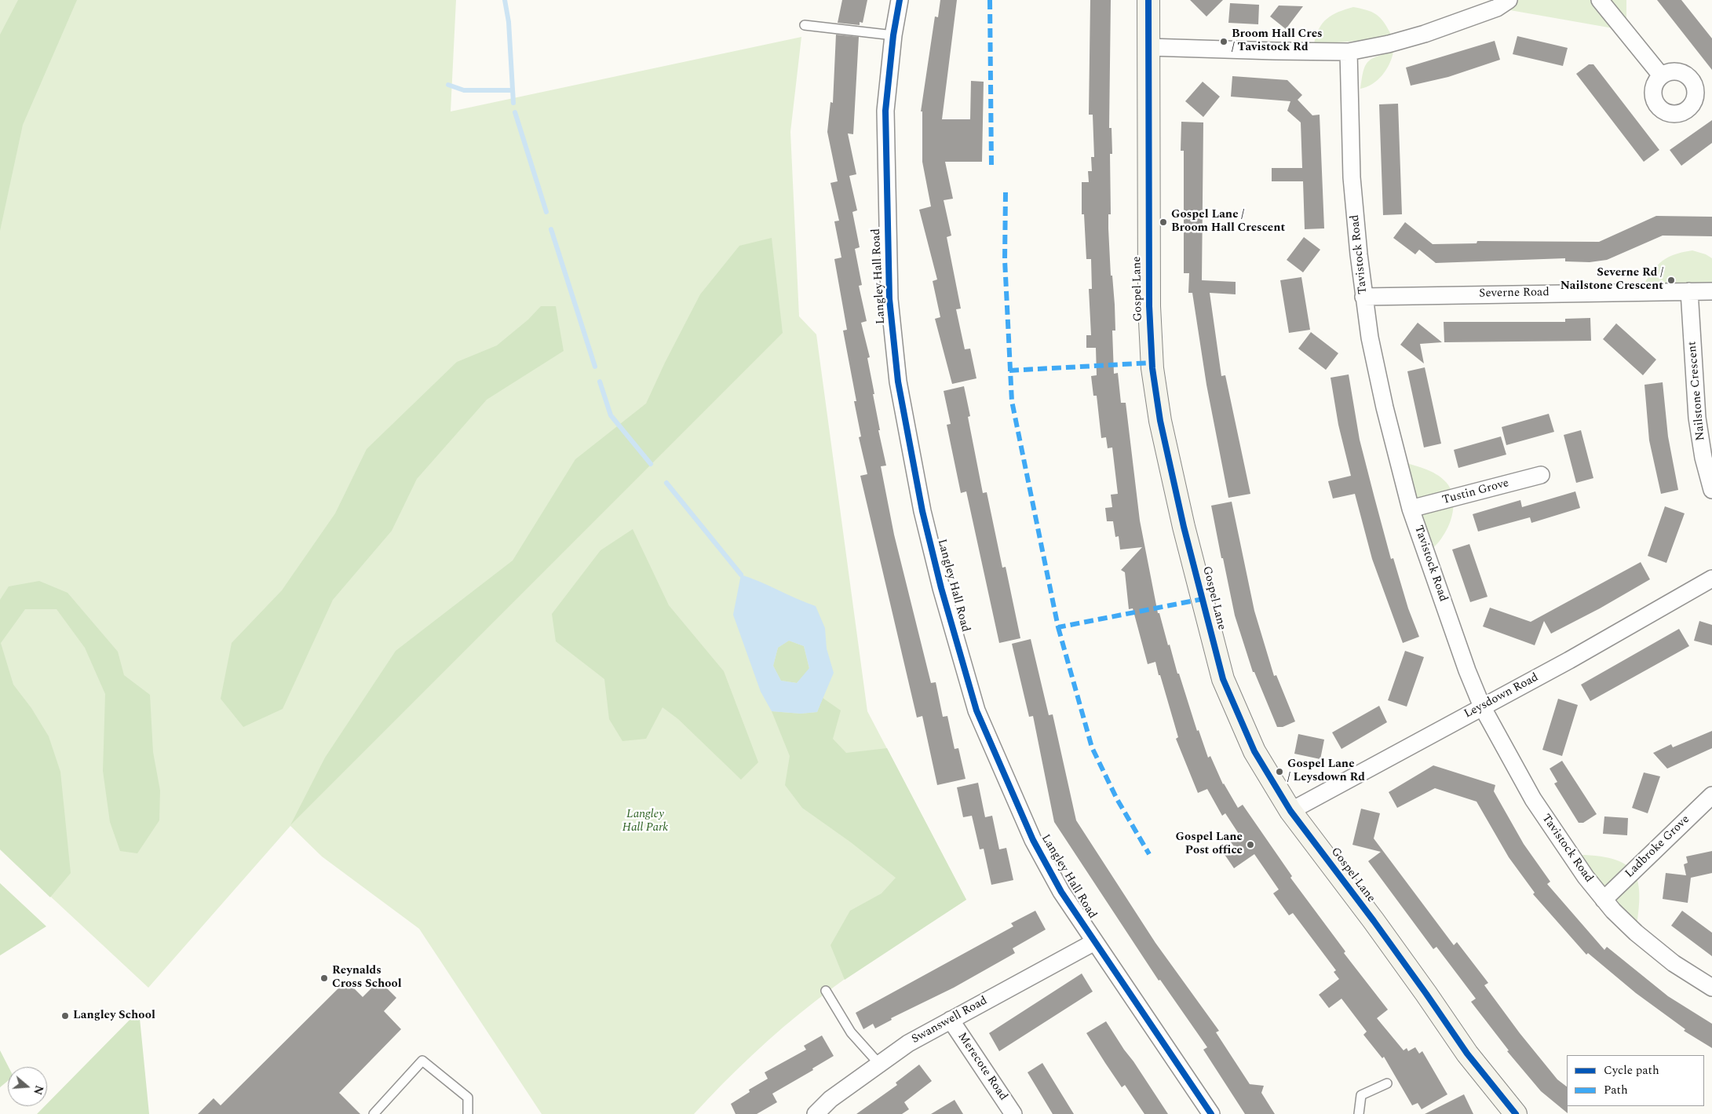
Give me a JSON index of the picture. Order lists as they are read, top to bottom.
{
  "streets": {
    "street": [
      "Tavistock Road",
      "Langley Hall Road",
      "Gospel Lane",
      "Severne Road",
      "Nailstone Crescent",
      "Tustin Grove",
      "Leysdown Road",
      "Ladbroke Grove",
      "Swanswell Road",
      "Merecote Road"
    ]
  },
  "crossings": [
    ["Tavistock Road", "Severne Road"],
    ["Tavistock Road", "Tustin Grove"],
    ["Tavistock Road", "Leysdown Road"],
    ["Tavistock Road", "Ladbroke Grove"],
    ["Langley Hall Road", "Swanswell Road"],
    ["Gospel Lane", "Leysdown Road"],
    ["Severne Road", "Nailstone Crescent"],
    ["Swanswell Road", "Merecote Road"]
  ],
  "parks": ["Langley Hall Park"],
  "places": [
    "Broom Hall Cres / Tavistock Rd",
    "Gospel Lane / Broom Hall Crescent",
    "Severne Rd / Nailstone Crescent",
    "Gospel Lane / Leysdown Rd",
    "Gospel Lane Post office",
    "Reynalds Cross School",
    "Langley School"
  ],
  "legend": ["Cycle path", "Path"],
  "north": "right"
}
